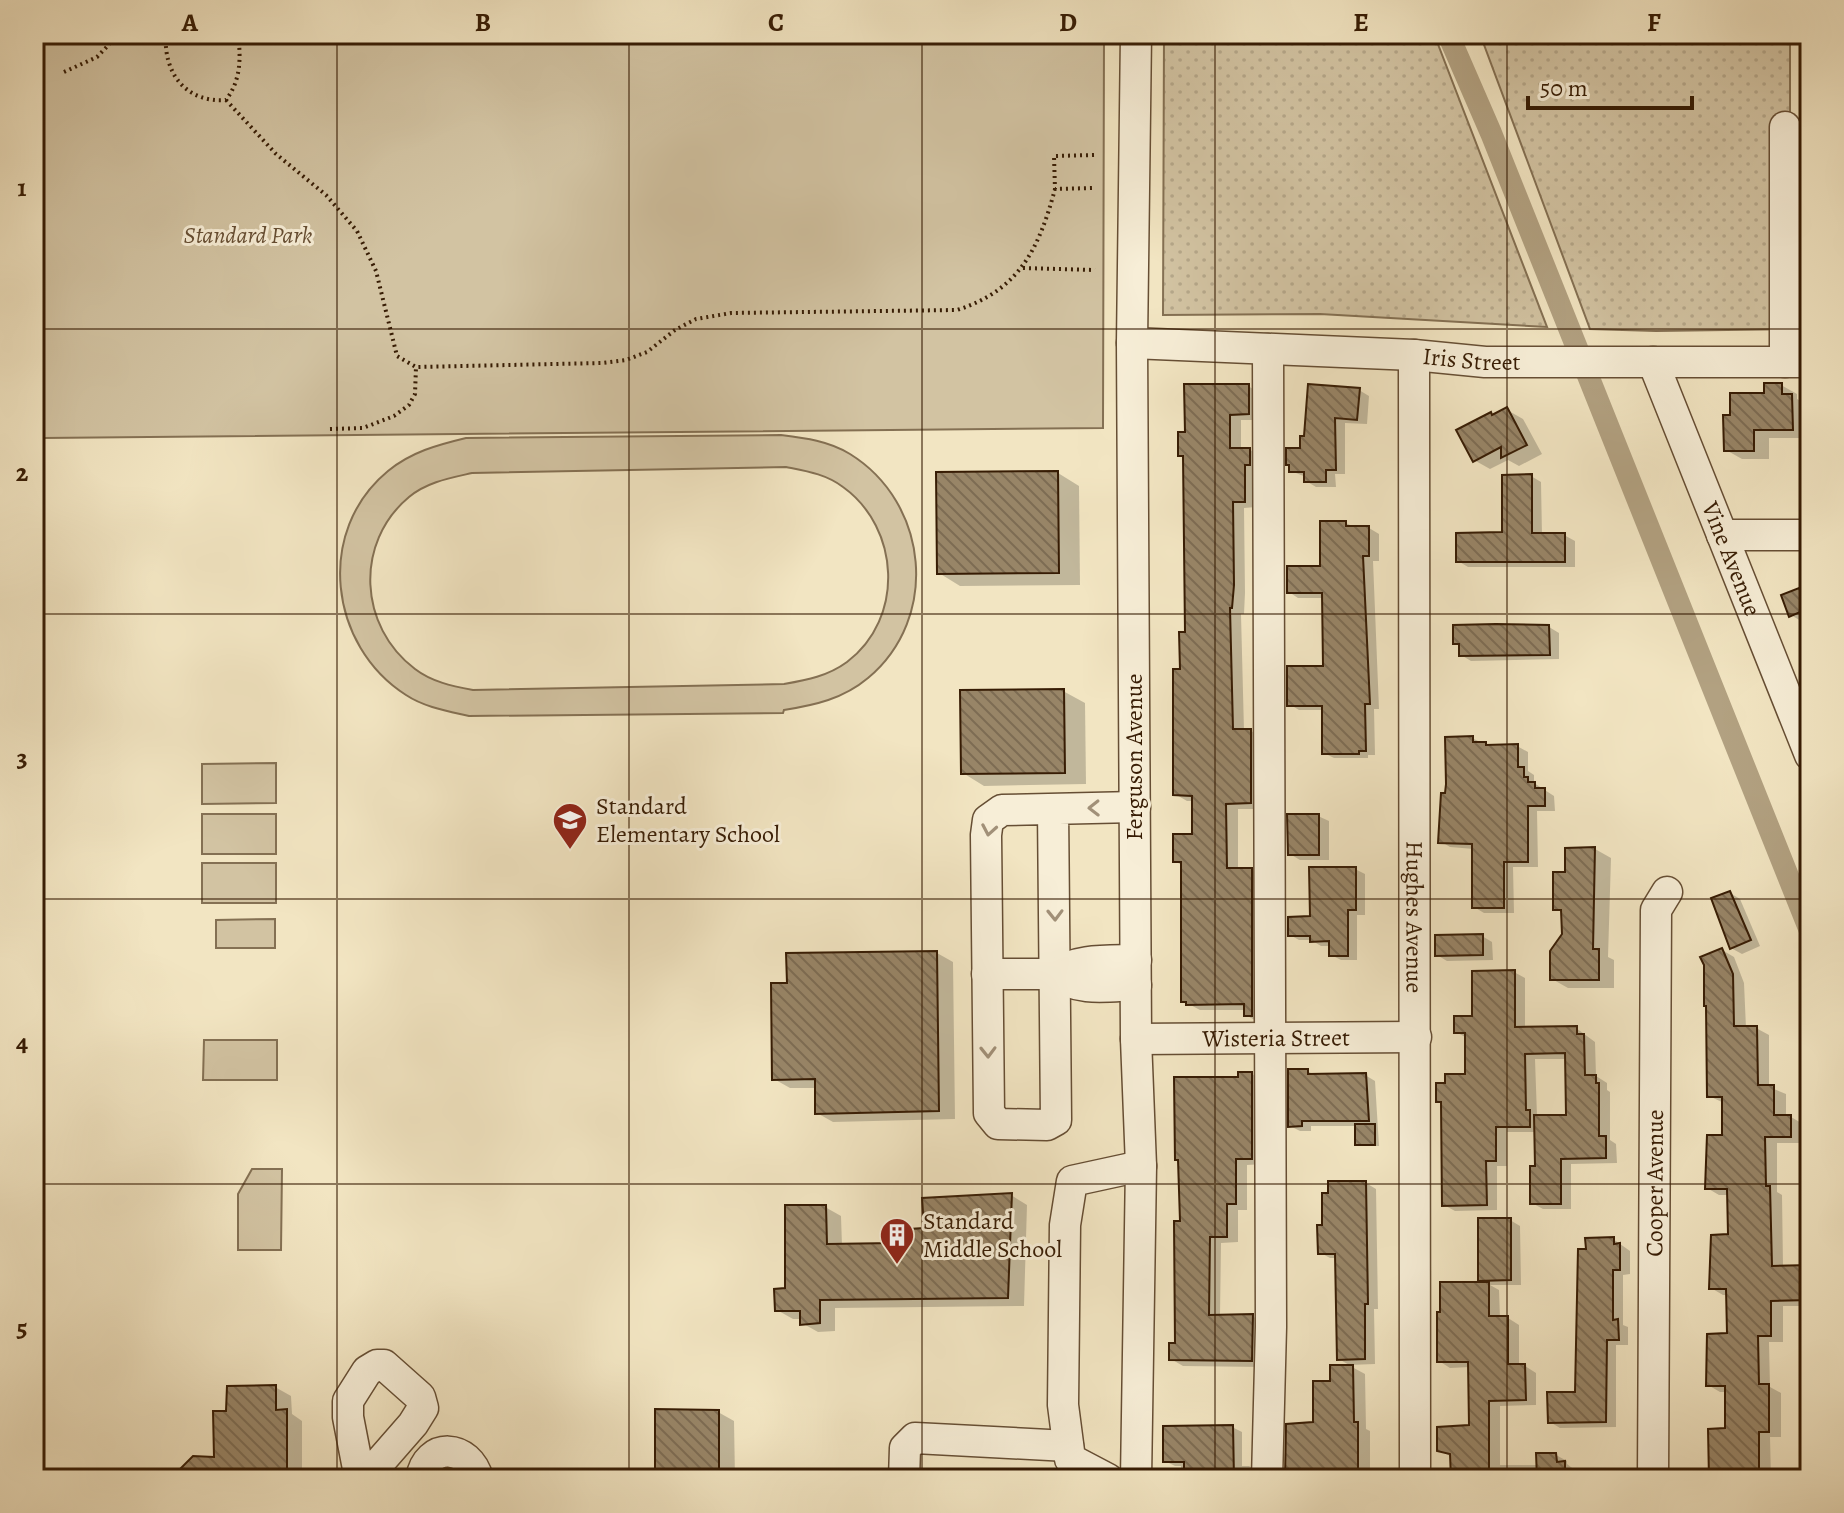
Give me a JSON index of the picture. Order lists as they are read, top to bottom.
{
  "streets": {
    "street": [
      "Iris Street",
      "Vine Avenue",
      "Ferguson Avenue",
      "Hughes Avenue",
      "Wisteria Street",
      "Cooper Avenue"
    ]
  },
  "crossings": [
    ["Iris Street", "Vine Avenue"],
    ["Iris Street", "Ferguson Avenue"],
    ["Iris Street", "Hughes Avenue"],
    ["Ferguson Avenue", "Wisteria Street"],
    ["Hughes Avenue", "Wisteria Street"]
  ],
  "parks": ["Standard Park"],
  "places": {
    "school or university": ["Standard Elementary School"],
    "building": ["Standard Middle School"]
  },
  "scale_bar": "50 m",
  "grid": {
    "columns": [
      "A",
      "B",
      "C",
      "D",
      "E",
      "F"
    ],
    "rows": [
      "1",
      "2",
      "3",
      "4",
      "5"
    ]
  }
}
